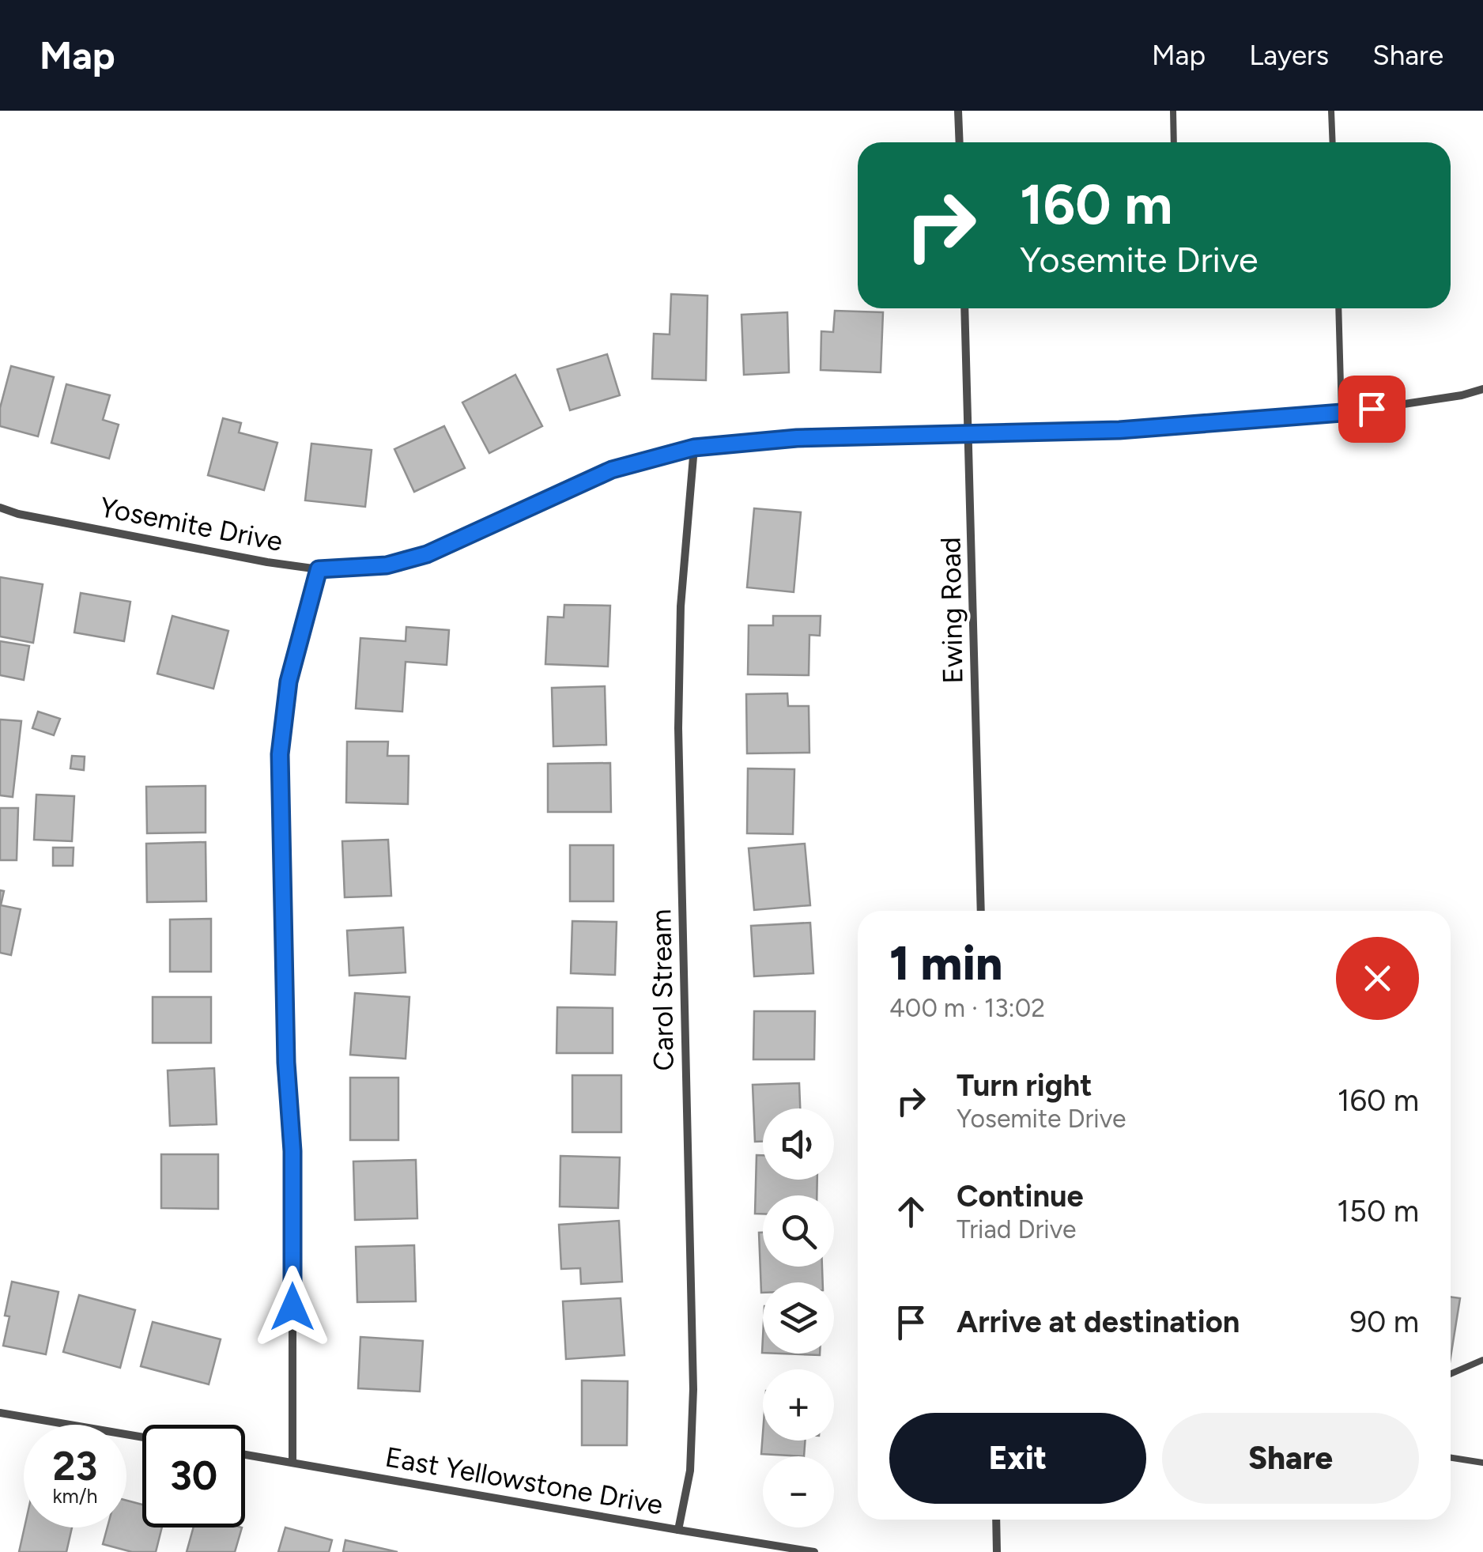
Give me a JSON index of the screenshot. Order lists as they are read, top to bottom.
{
  "streets": {
    "street": [
      "Yosemite Drive",
      "Ewing Road",
      "Carol Stream",
      "East Yellowstone Drive"
    ]
  },
  "crossings": [
    ["Yosemite Drive", "Ewing Road"],
    ["Yosemite Drive", "Carol Stream"],
    ["Carol Stream", "East Yellowstone Drive"]
  ],
  "page": {
    "header": "Map",
    "nav": ["Map", "Layers", "Share"],
    "turn": ["160 m", "Yosemite Drive"],
    "heading": ["1 min", "400 m · 13:02"],
    "list": [
      {
        "name": "Turn right",
        "note": "Yosemite Drive",
        "value": "160 m"
      },
      {
        "name": "Continue",
        "note": "Triad Drive",
        "value": "150 m"
      },
      {
        "name": "Arrive at destination",
        "value": "90 m"
      }
    ],
    "map_buttons": ["+", "−"],
    "buttons": ["Exit", "Share"],
    "speed": "23 km/h",
    "limit": "30"
  }
}
